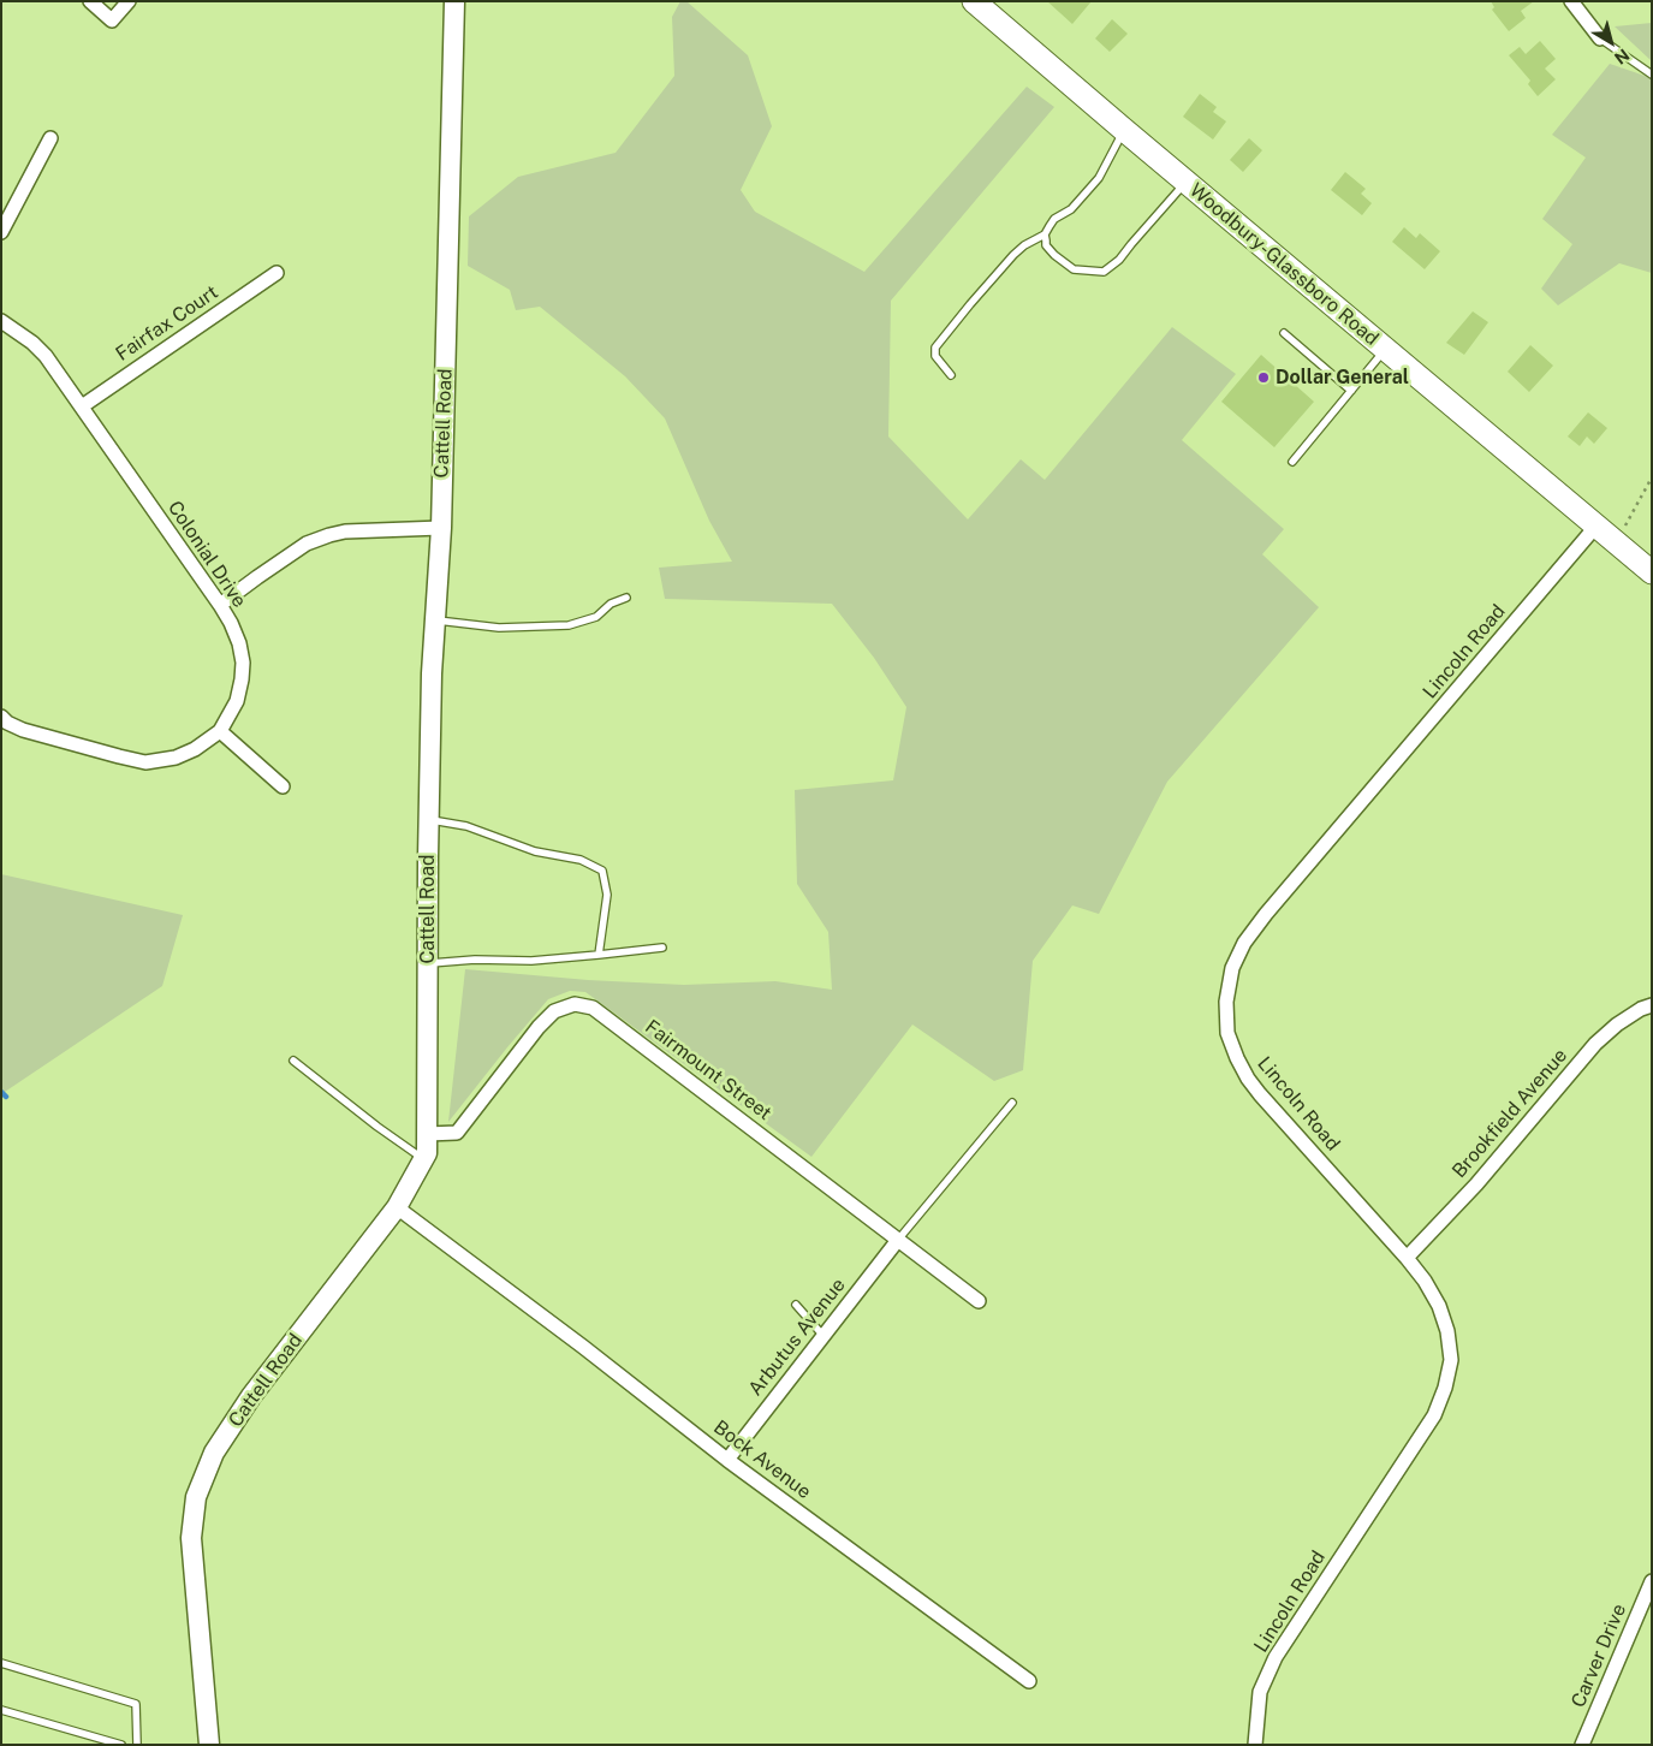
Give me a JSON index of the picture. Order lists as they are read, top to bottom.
{
  "streets": {
    "main road": ["Woodbury-Glassboro Road"],
    "street": [
      "Fairfax Court",
      "Cattell Road",
      "Colonial Drive",
      "Lincoln Road",
      "Fairmount Street",
      "Brookfield Avenue",
      "Arbutus Avenue",
      "Bock Avenue",
      "Carver Drive"
    ]
  },
  "crossings": [
    ["Woodbury-Glassboro Road", "Lincoln Road"],
    ["Fairfax Court", "Colonial Drive"],
    ["Cattell Road", "Fairmount Street"],
    ["Cattell Road", "Bock Avenue"],
    ["Lincoln Road", "Brookfield Avenue"],
    ["Fairmount Street", "Arbutus Avenue"],
    ["Arbutus Avenue", "Bock Avenue"]
  ],
  "places": ["Dollar General"],
  "north": "bottom right"
}
